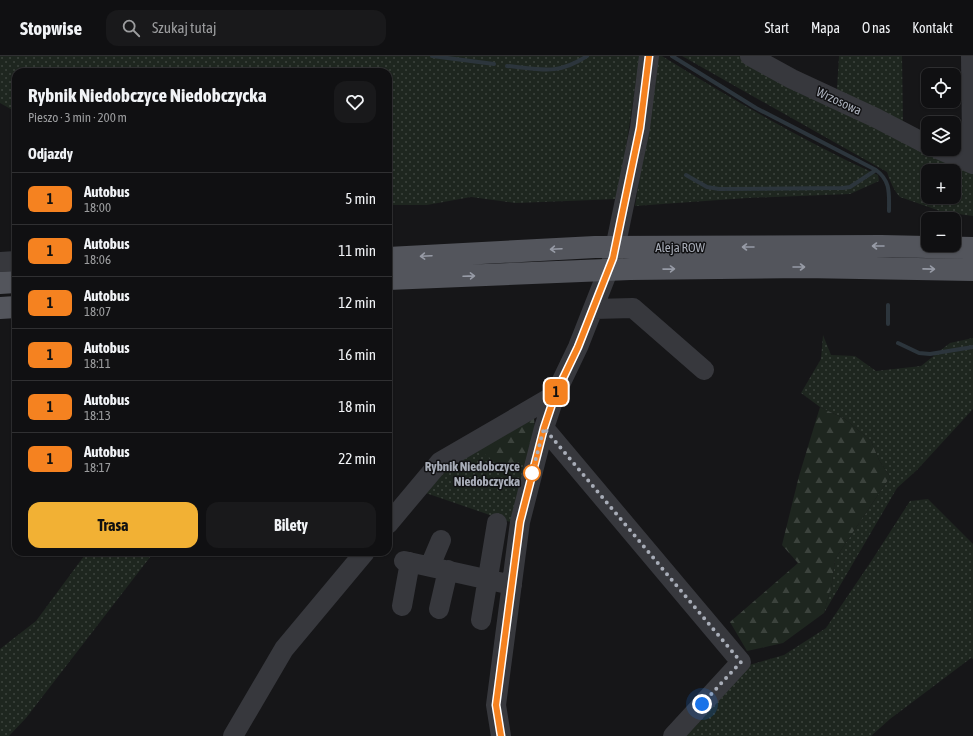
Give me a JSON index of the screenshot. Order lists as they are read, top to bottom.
{
  "streets": {
    "main road": ["Aleja ROW"],
    "street": ["Wrzosowa"]
  },
  "places": ["Rybnik Niedobczyce Niedobczycka"],
  "lines": ["bus line 1"],
  "page": {
    "header": "Stopwise",
    "search": "Szukaj tutaj",
    "nav": [
      "Start",
      "Mapa",
      "O nas",
      "Kontakt"
    ],
    "on_map": "1",
    "map_buttons": ["+", "−"],
    "heading": [
      ["Rybnik Niedobczyce Niedobczycka", "Pieszo · 3 min · 200 m"],
      "Odjazdy"
    ],
    "list": [
      {
        "mark": "1",
        "name": "Autobus",
        "note": "18:00",
        "value": "5 min"
      },
      {
        "mark": "1",
        "name": "Autobus",
        "note": "18:06",
        "value": "11 min"
      },
      {
        "mark": "1",
        "name": "Autobus",
        "note": "18:07",
        "value": "12 min"
      },
      {
        "mark": "1",
        "name": "Autobus",
        "note": "18:11",
        "value": "16 min"
      },
      {
        "mark": "1",
        "name": "Autobus",
        "note": "18:13",
        "value": "18 min"
      },
      {
        "mark": "1",
        "name": "Autobus",
        "note": "18:17",
        "value": "22 min"
      }
    ],
    "buttons": ["Trasa", "Bilety"]
  }
}
